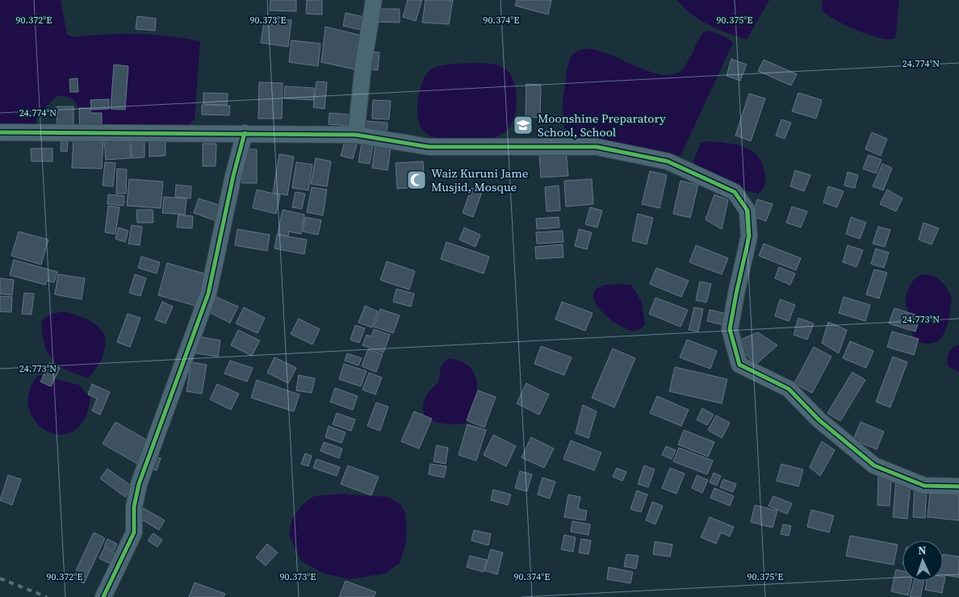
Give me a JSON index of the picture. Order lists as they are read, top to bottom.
{
  "places": {
    "school or university": ["Moonshine Preparatory School, School"],
    "mosque": ["Waiz Kuruni Jame Musjid, Mosque"]
  },
  "north": "top",
  "coordinates": [
    "90.372°E",
    "90.373°E",
    "90.374°E",
    "90.375°E",
    "24.774°N",
    "24.773°N"
  ]
}
